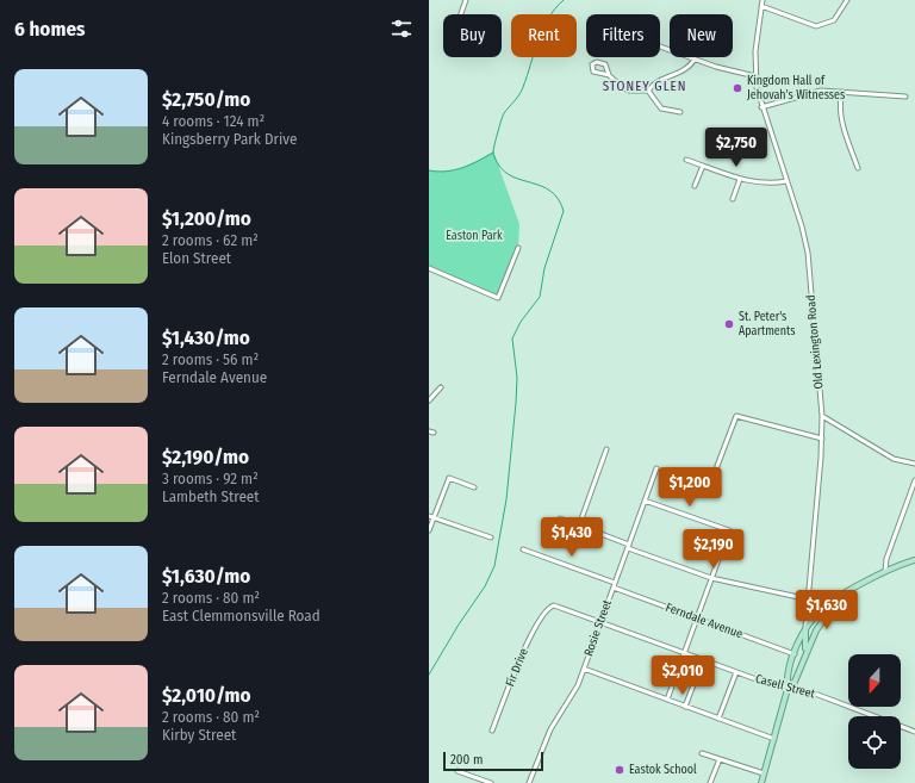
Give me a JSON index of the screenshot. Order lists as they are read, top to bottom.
{
  "streets": {
    "main road": ["Old Lexington Road"],
    "street": [
      "Ferndale Avenue",
      "Rosie Street",
      "Fir Drive",
      "Casell Street"
    ]
  },
  "crossings": [
    ["Old Lexington Road", "Ferndale Avenue"],
    ["Old Lexington Road", "Casell Street"],
    ["Ferndale Avenue", "Rosie Street"],
    ["Rosie Street", "Casell Street"],
    ["Fir Drive", "Casell Street"]
  ],
  "districts": ["STONEY GLEN"],
  "parks": ["Easton Park"],
  "places": ["Kingdom Hall of Jehovah’s Witnesses", "St. Peter's Apartments", "Eastok School"],
  "scale_bar": "200 m",
  "north": "bottom",
  "page": {
    "heading": "6 homes",
    "chip": [
      "Buy",
      "Rent",
      "Filters",
      "New"
    ],
    "list": [
      {
        "name": "$2,750/mo",
        "note": "4 rooms · 124 m² · Kingsberry Park Drive"
      },
      {
        "name": "$1,200/mo",
        "note": "2 rooms · 62 m² · Elon Street"
      },
      {
        "name": "$1,430/mo",
        "note": "2 rooms · 56 m² · Ferndale Avenue"
      },
      {
        "name": "$2,190/mo",
        "note": "3 rooms · 92 m² · Lambeth Street"
      },
      {
        "name": "$1,630/mo",
        "note": "2 rooms · 80 m² · East Clemmonsville Road"
      },
      {
        "name": "$2,010/mo",
        "note": "2 rooms · 80 m² · Kirby Street"
      }
    ],
    "price": [
      "$2,750",
      "$1,200",
      "$1,430",
      "$2,190",
      "$1,630",
      "$2,010"
    ],
    "scale": "200 m"
  }
}
